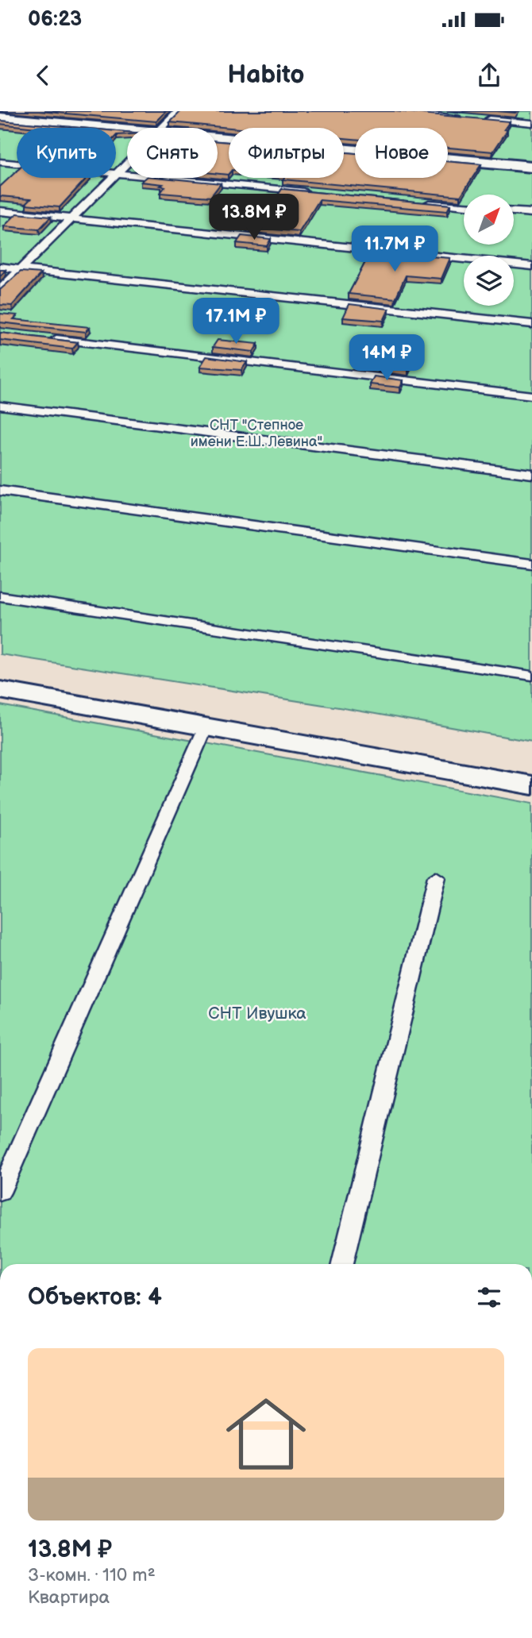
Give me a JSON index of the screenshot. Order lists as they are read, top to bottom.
{
  "parks": ["СНТ \"Степное имени Е.Ш. Левина\"", "СНТ Ивушка"],
  "north": "top right",
  "page": {
    "status": "06:23",
    "header": "Habito",
    "chip": [
      "Купить",
      "Снять",
      "Фильтры",
      "Новое"
    ],
    "price": [
      "13.8M ₽",
      "11.7M ₽",
      "17.1M ₽",
      "14M ₽"
    ],
    "heading": "Объектов: 4",
    "list": [
      {
        "name": "13.8M ₽",
        "note": "3-комн. · 110 m² · Квартира"
      }
    ]
  }
}
